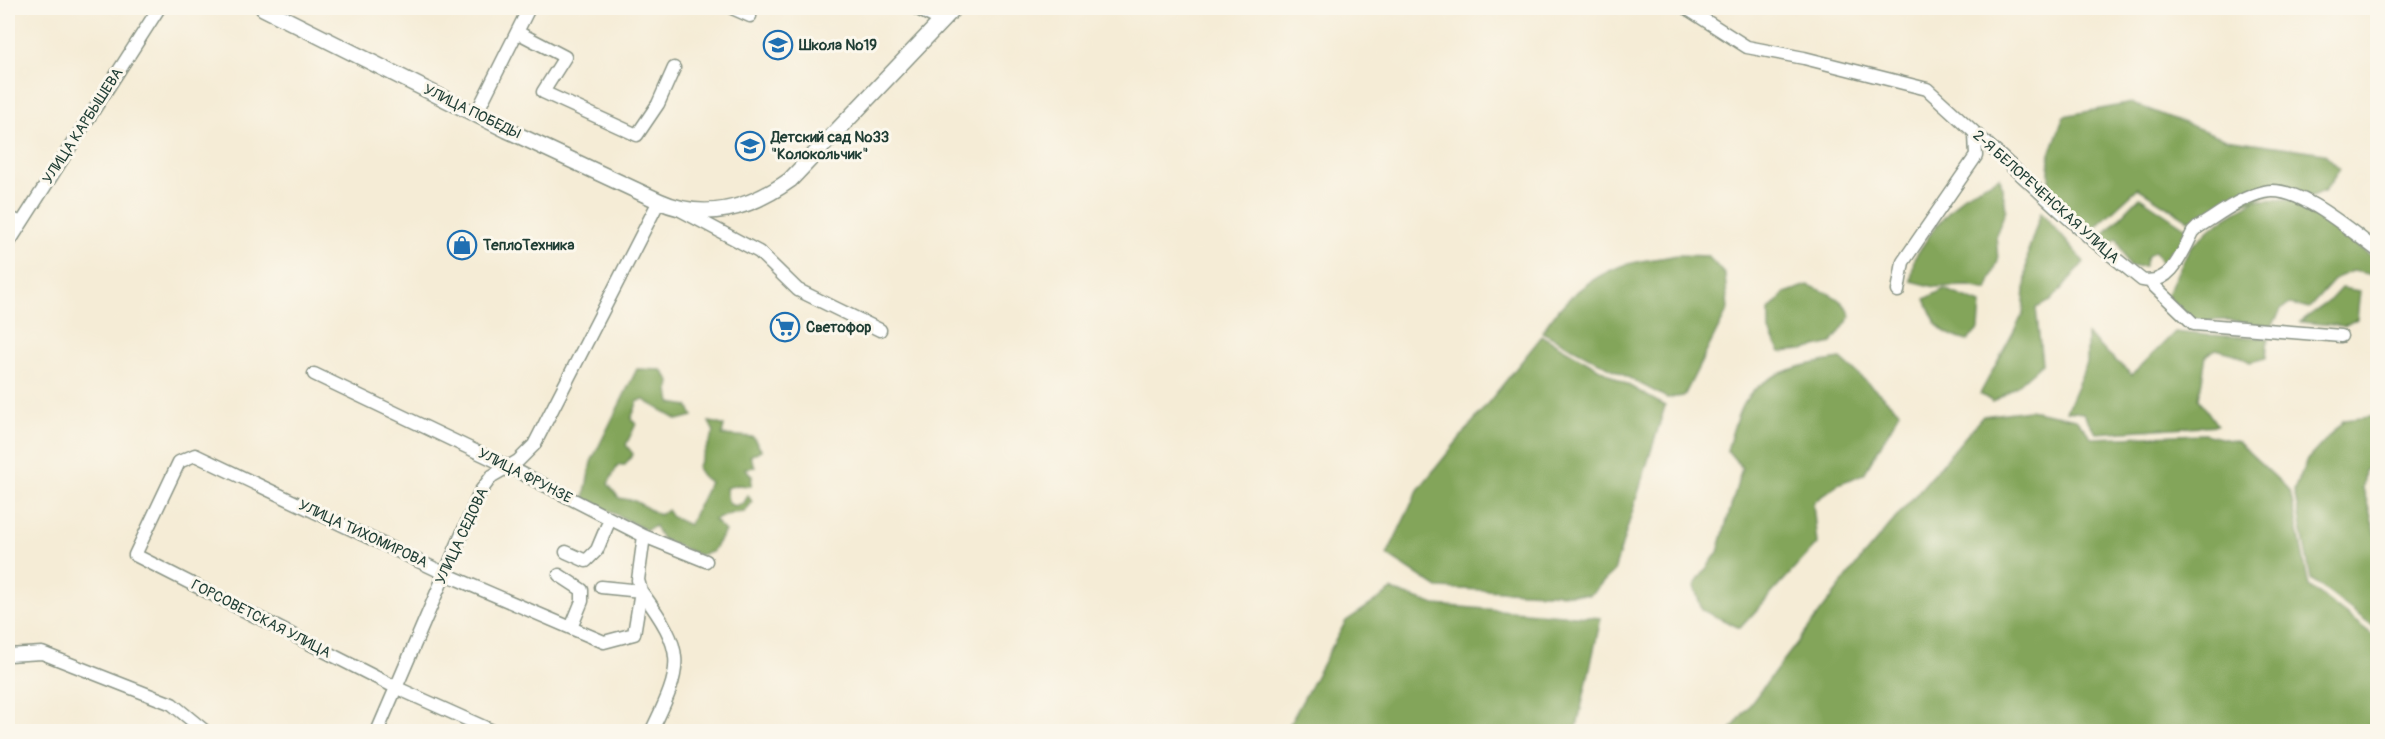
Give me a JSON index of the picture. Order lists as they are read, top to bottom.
{
  "streets": {
    "main road": ["УЛИЦА ПОБЕДЫ"],
    "street": [
      "УЛИЦА КАРБЫШЕВА",
      "2-Я БЕЛОРЕЧЕНСКАЯ УЛИЦА",
      "УЛИЦА ФРУНЗЕ",
      "УЛИЦА ТИХОМИРОВА",
      "УЛИЦА СЕДОВА",
      "ГОРСОВЕТСКАЯ УЛИЦА"
    ]
  },
  "crossings": [
    ["УЛИЦА ПОБЕДЫ", "УЛИЦА СЕДОВА"],
    ["УЛИЦА ФРУНЗЕ", "УЛИЦА СЕДОВА"],
    ["УЛИЦА ТИХОМИРОВА", "УЛИЦА СЕДОВА"],
    ["УЛИЦА ТИХОМИРОВА", "ГОРСОВЕТСКАЯ УЛИЦА"],
    ["УЛИЦА СЕДОВА", "ГОРСОВЕТСКАЯ УЛИЦА"]
  ],
  "places": {
    "school or university": ["Школа №19", "Детский сад №33 \"Колокольчик\""],
    "shop": ["ТеплоТехника"],
    "supermarket": ["Светофор"]
  }
}
